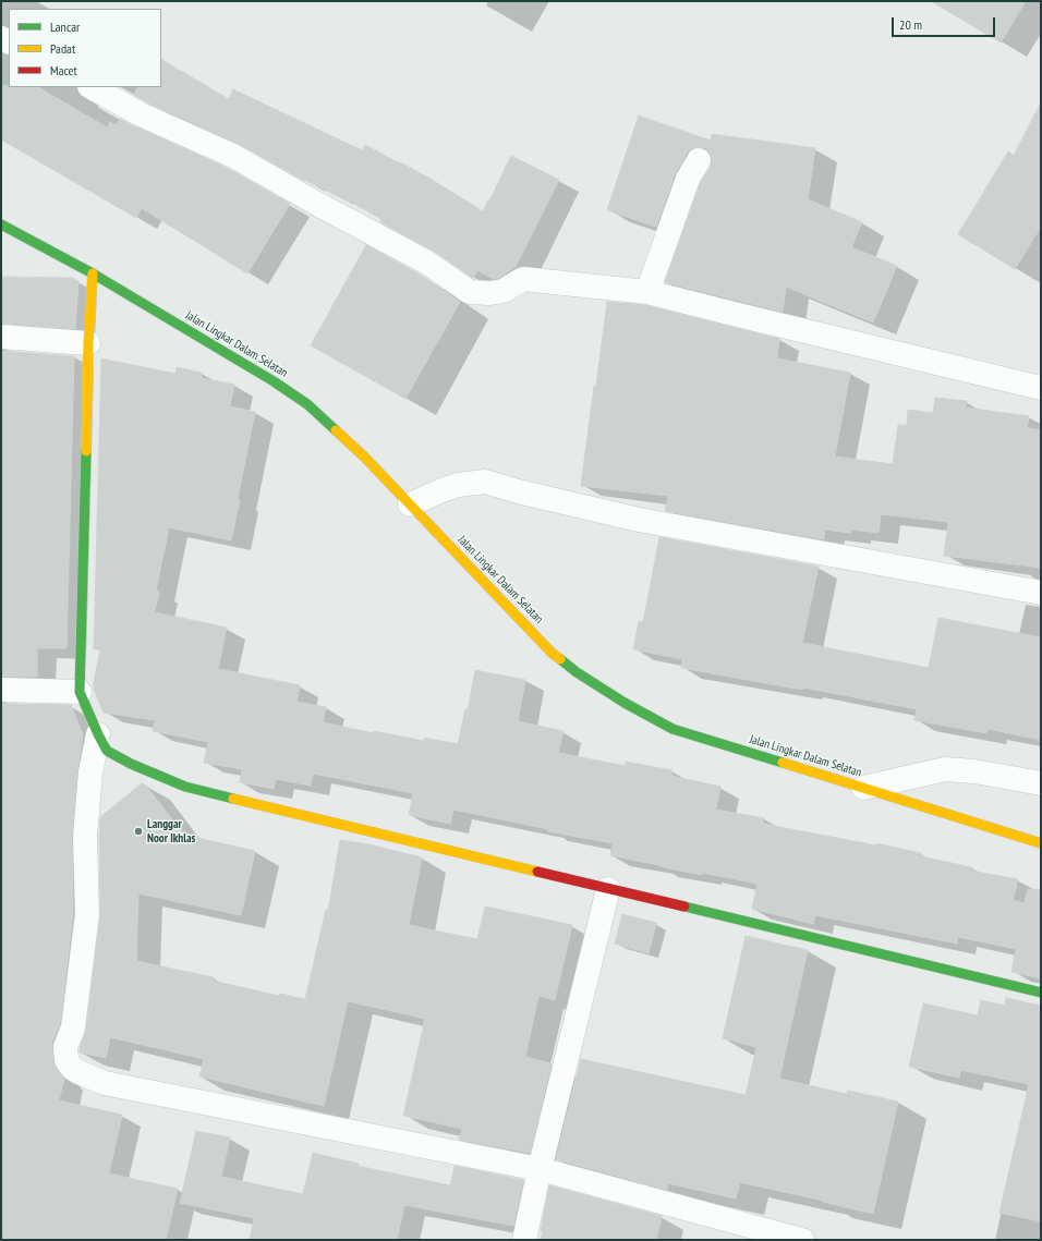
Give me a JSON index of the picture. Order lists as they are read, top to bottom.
{
  "streets": {
    "street": ["Jalan Lingkar Dalam Selatan"]
  },
  "places": ["Langgar Noor Ikhlas"],
  "legend": ["Lancar", "Padat", "Macet"],
  "scale_bar": "20 m"
}
